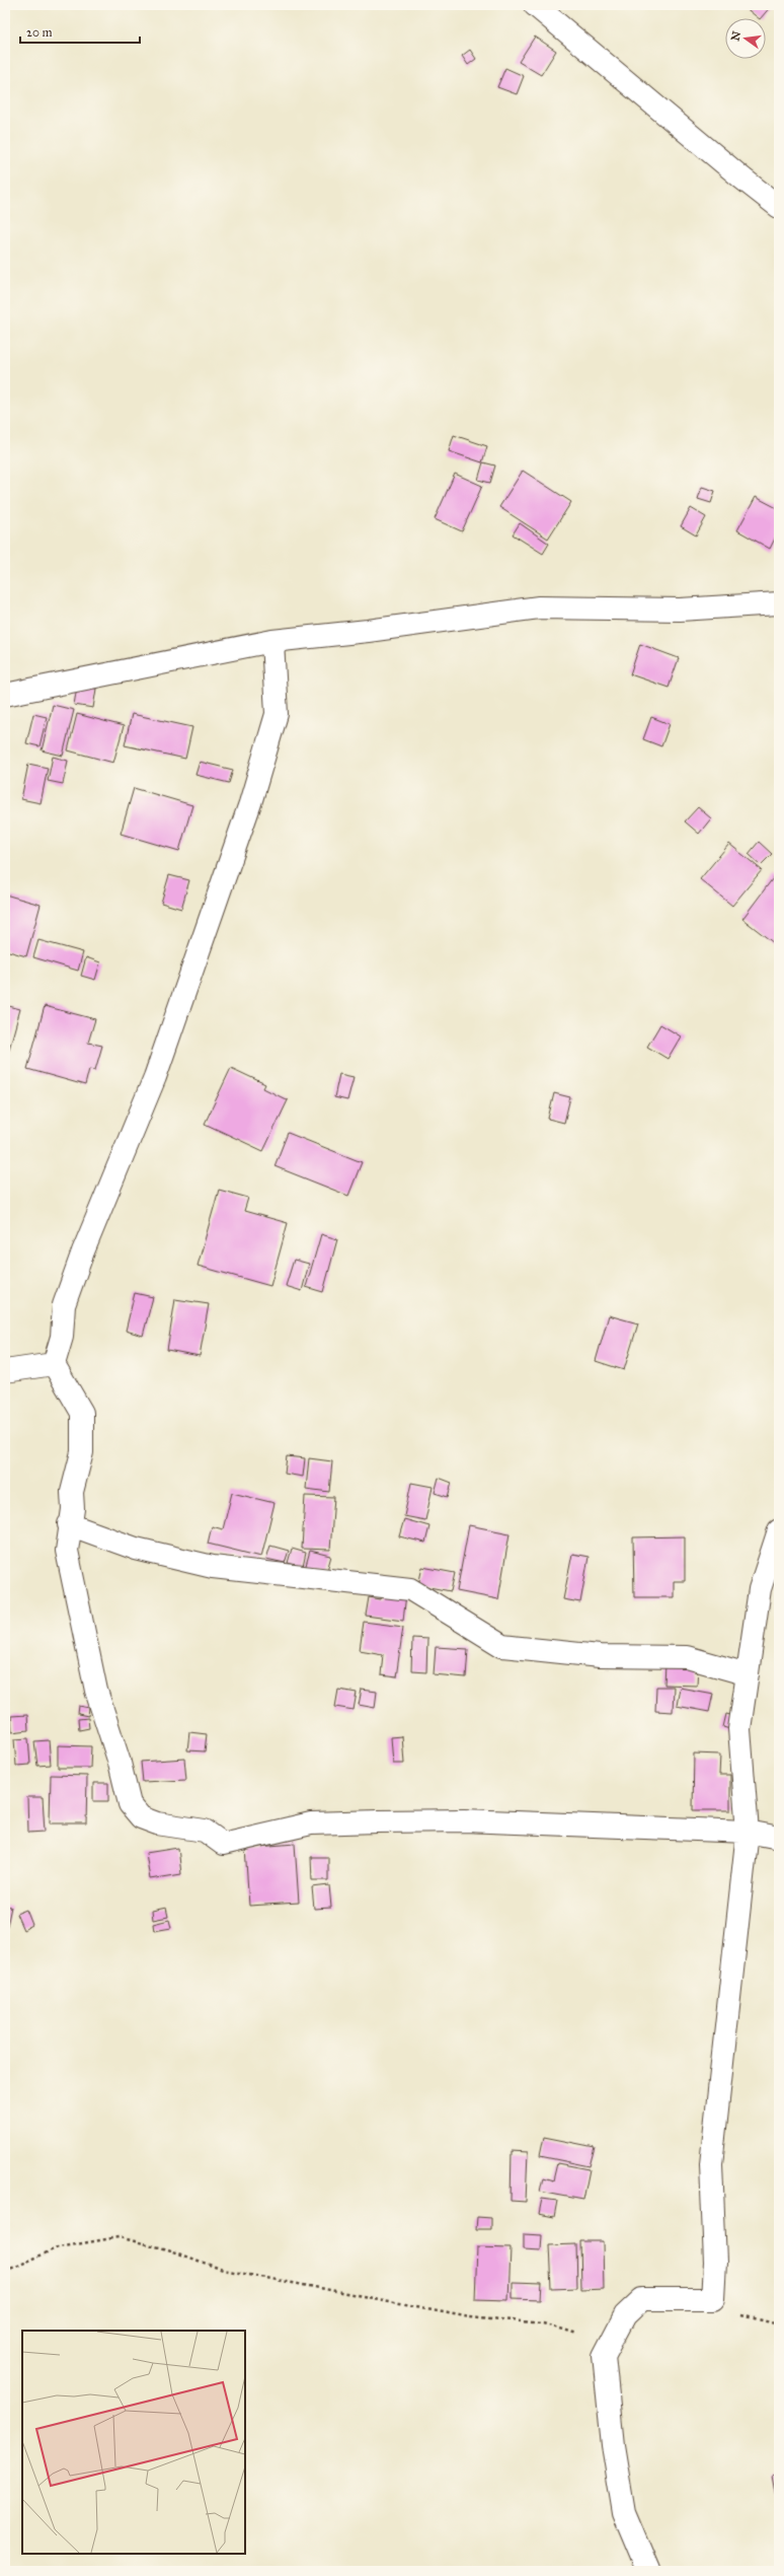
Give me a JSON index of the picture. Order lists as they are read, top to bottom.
{
  "scale_bar": "20 m",
  "north": "left"
}
